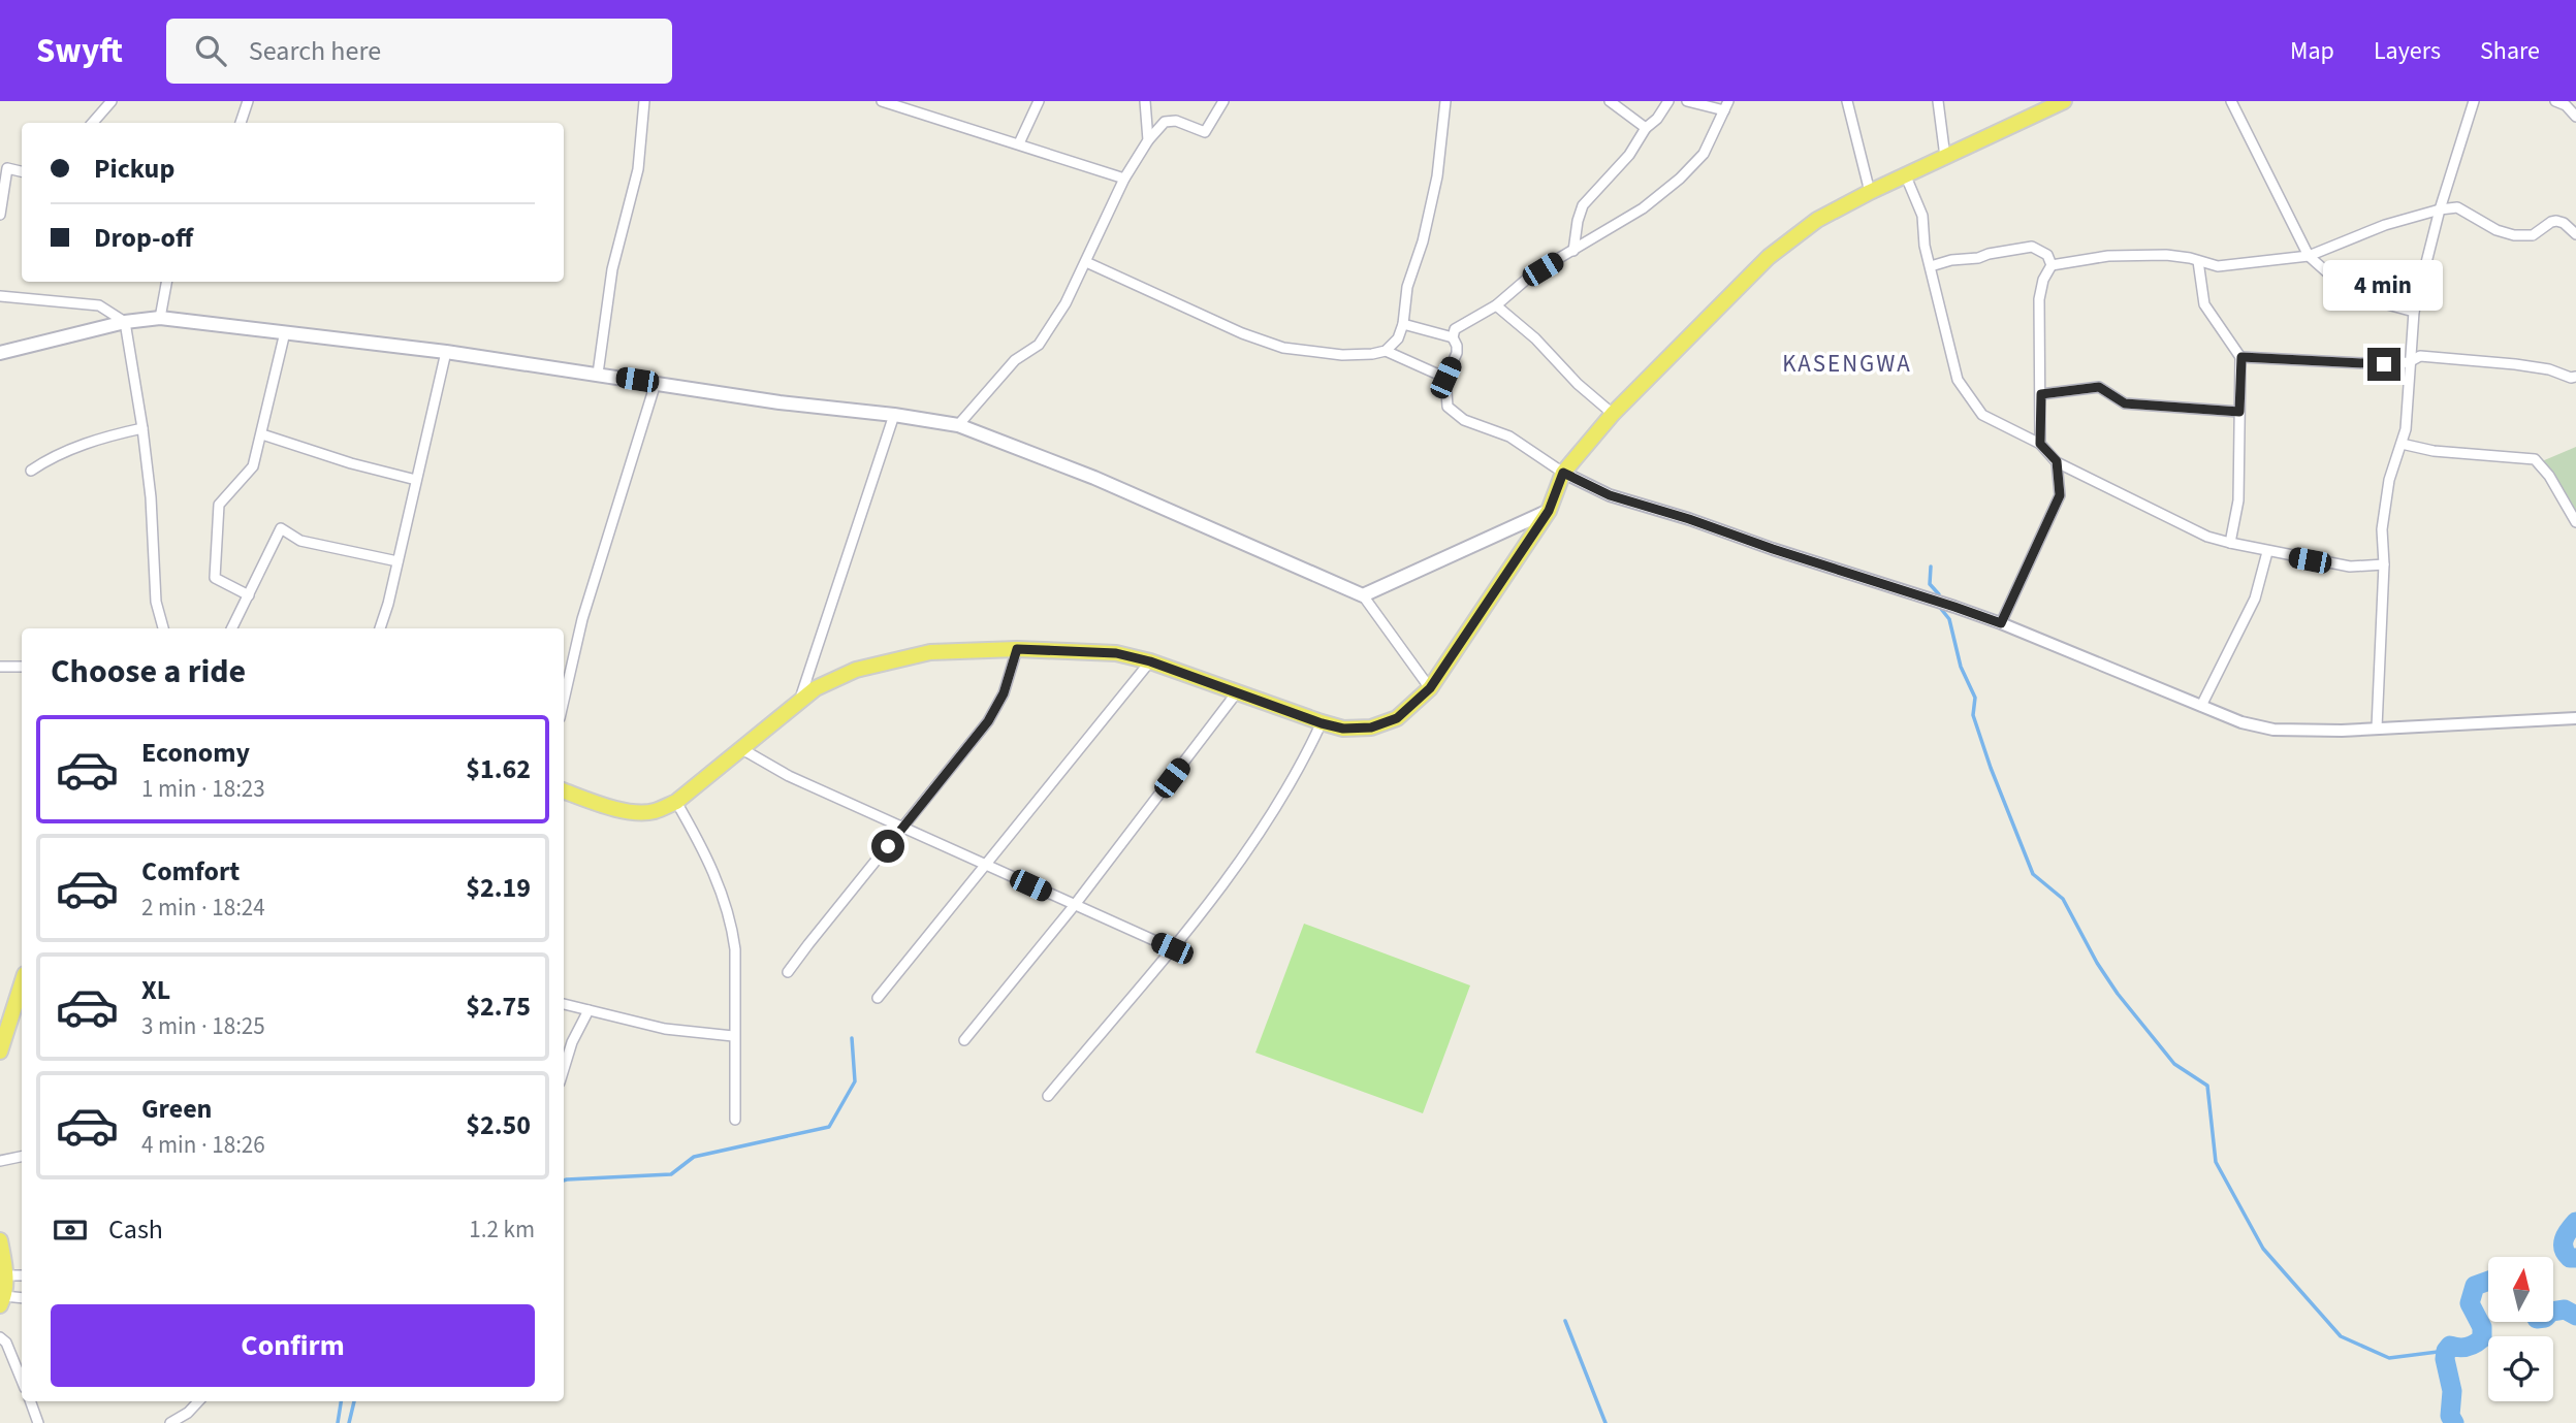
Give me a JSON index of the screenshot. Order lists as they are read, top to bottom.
{
  "districts": ["KASENGWA"],
  "north": "top",
  "page": {
    "header": "Swyft",
    "search": "Search here",
    "nav": ["Map", "Layers", "Share"],
    "banner": ["Pickup", "Drop-off"],
    "bubble": "4 min",
    "heading": "Choose a ride",
    "list": [
      {
        "name": "Economy",
        "note": "1 min · 18:23",
        "value": "$1.62"
      },
      {
        "name": "Comfort",
        "note": "2 min · 18:24",
        "value": "$2.19"
      },
      {
        "name": "XL",
        "note": "3 min · 18:25",
        "value": "$2.75"
      },
      {
        "name": "Green",
        "note": "4 min · 18:26",
        "value": "$2.50"
      }
    ],
    "pay": ["Cash", "1.2 km"],
    "buttons": "Confirm"
  }
}
